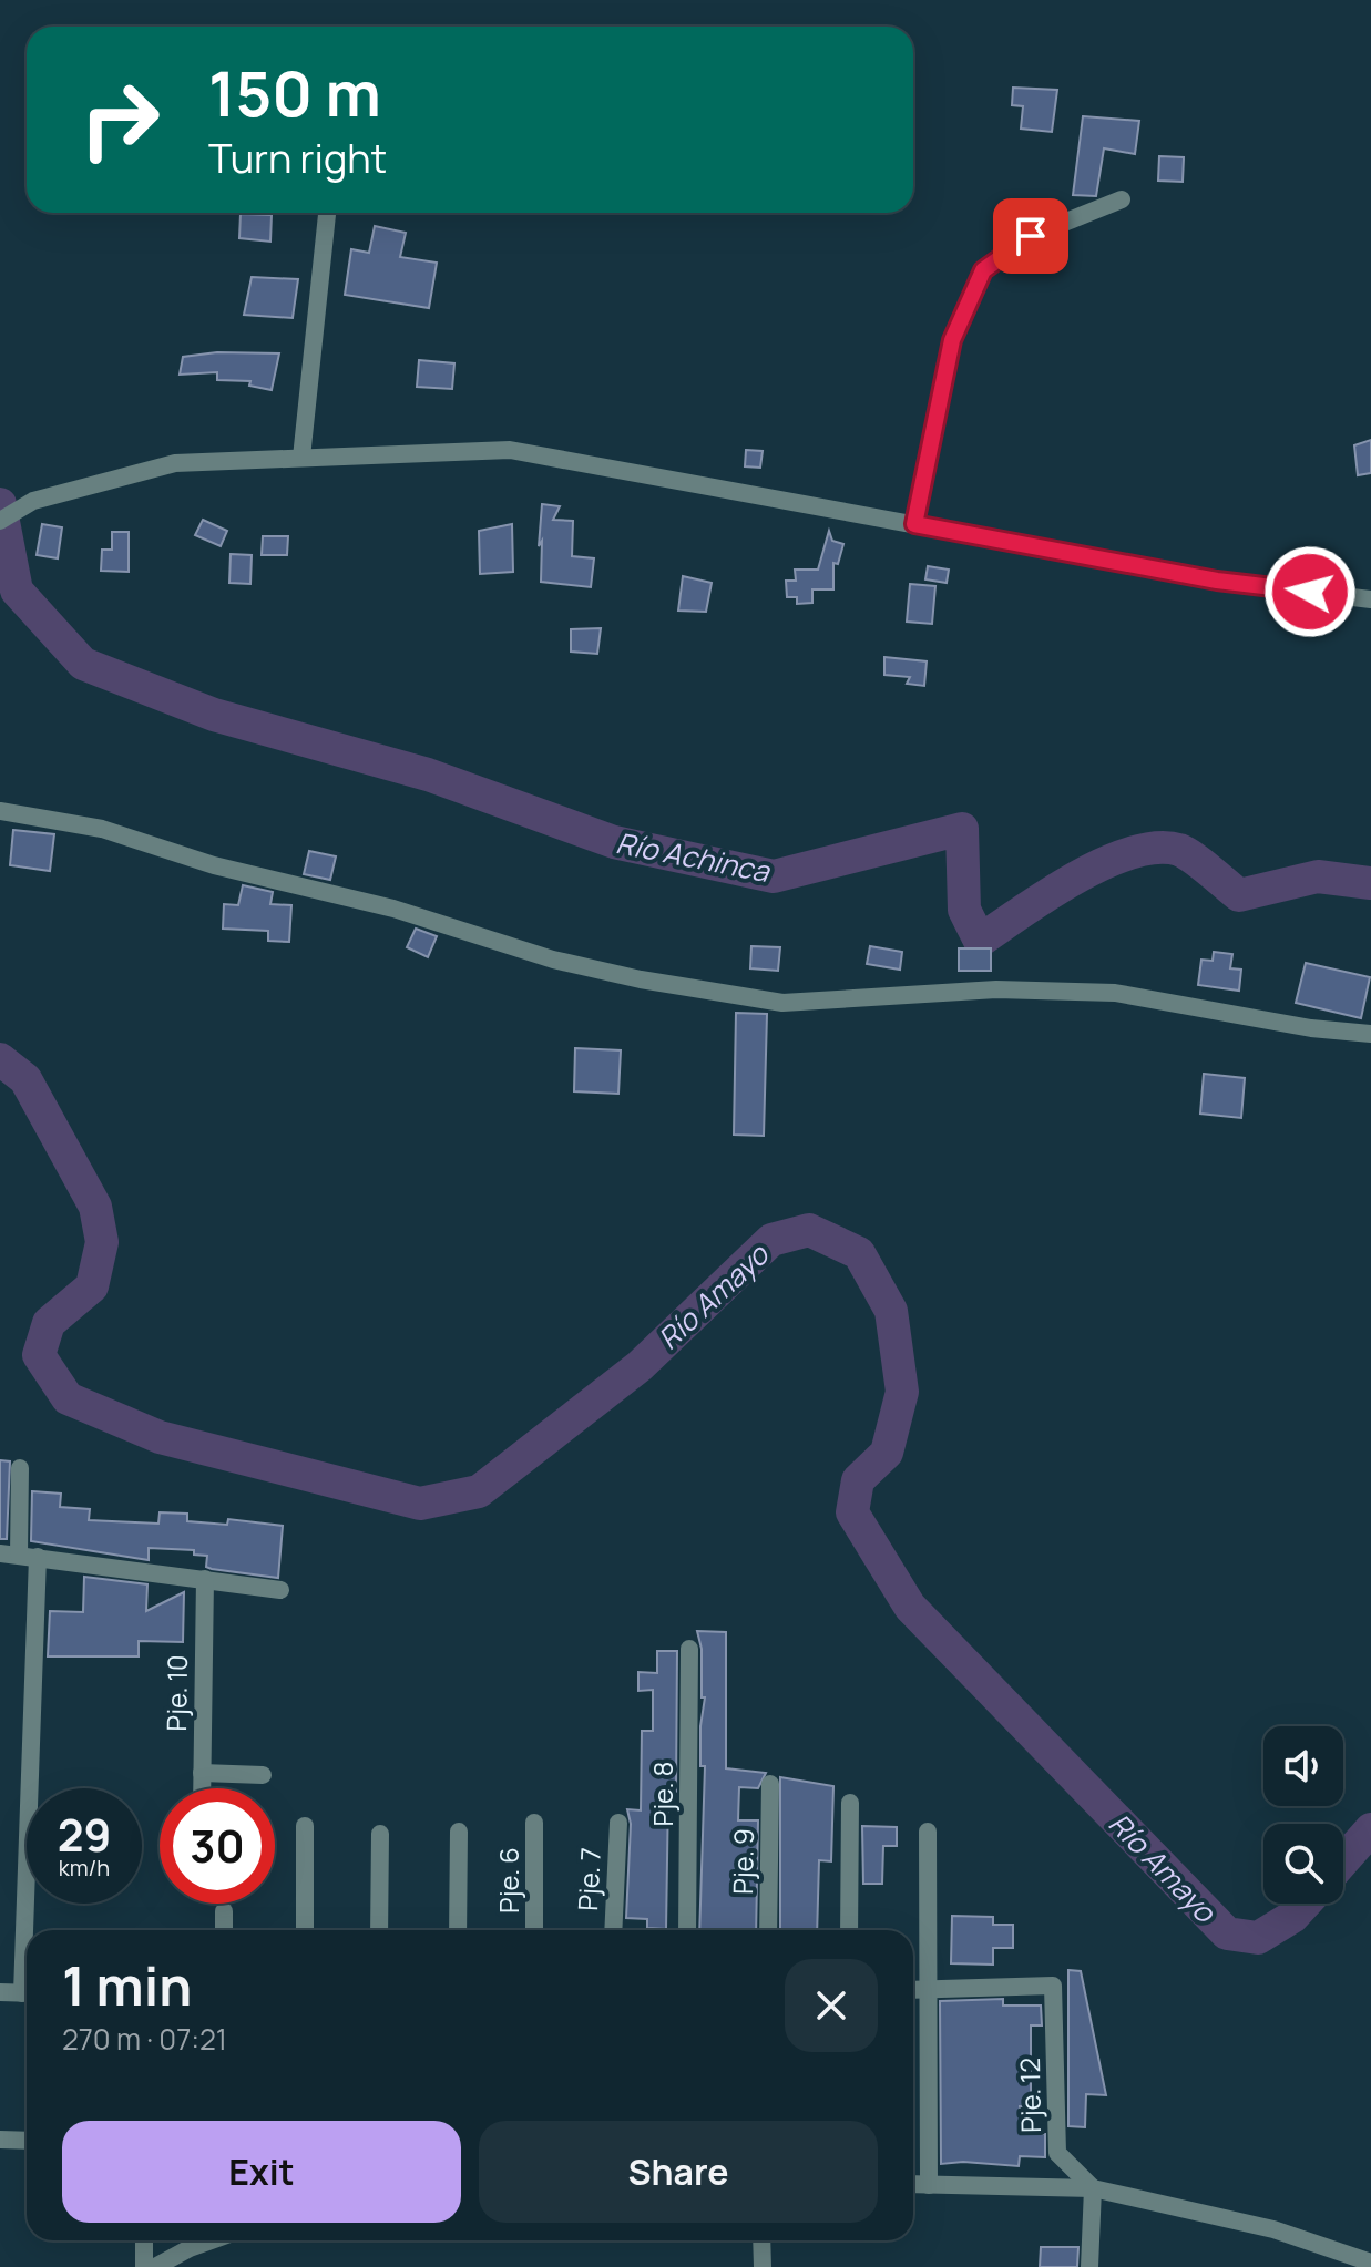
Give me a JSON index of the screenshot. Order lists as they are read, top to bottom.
{
  "streets": {
    "street": [
      "Pje. 10",
      "Pje. 8",
      "Pje. 9",
      "Pje. 7",
      "Pje. 6",
      "Pje. 12"
    ]
  },
  "water": ["Río Achinca", "Río Amayo"],
  "page": {
    "turn": ["150 m", "Turn right"],
    "speed": "29 km/h",
    "limit": "30",
    "heading": ["1 min", "270 m · 07:21"],
    "buttons": ["Exit", "Share"]
  }
}
